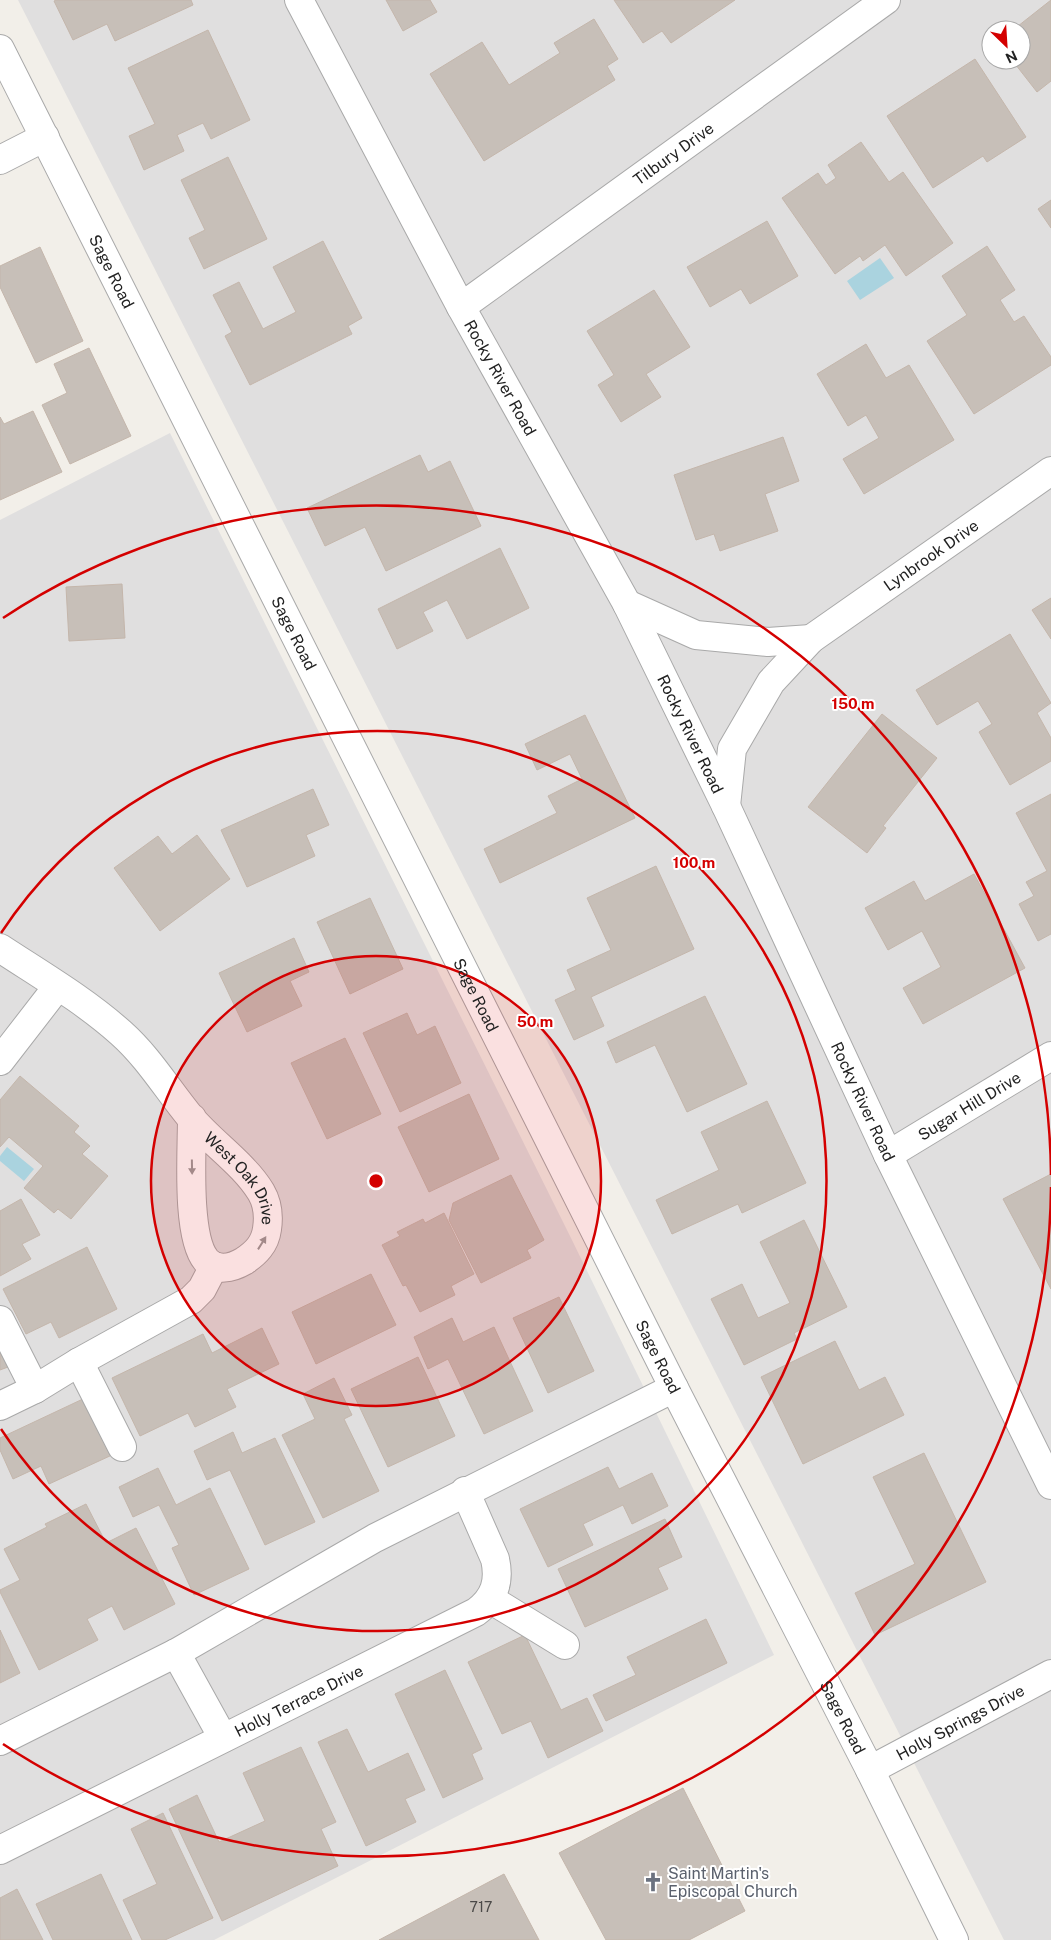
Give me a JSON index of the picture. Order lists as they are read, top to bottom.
{
  "streets": {
    "street": [
      "Tilbury Drive",
      "Sage Road",
      "Rocky River Road",
      "Lynbrook Drive",
      "Sugar Hill Drive",
      "West Oak Drive",
      "Holly Terrace Drive",
      "Holly Springs Drive"
    ]
  },
  "crossings": [
    ["Tilbury Drive", "Rocky River Road"],
    ["Sage Road", "Holly Springs Drive"],
    ["Rocky River Road", "Lynbrook Drive"],
    ["Rocky River Road", "Sugar Hill Drive"]
  ],
  "places": {
    "church": ["Saint Martin's Episcopal Church"]
  },
  "house_numbers": ["717"],
  "north": "bottom right",
  "rings": ["150 m", "100 m", "50 m"]
}
